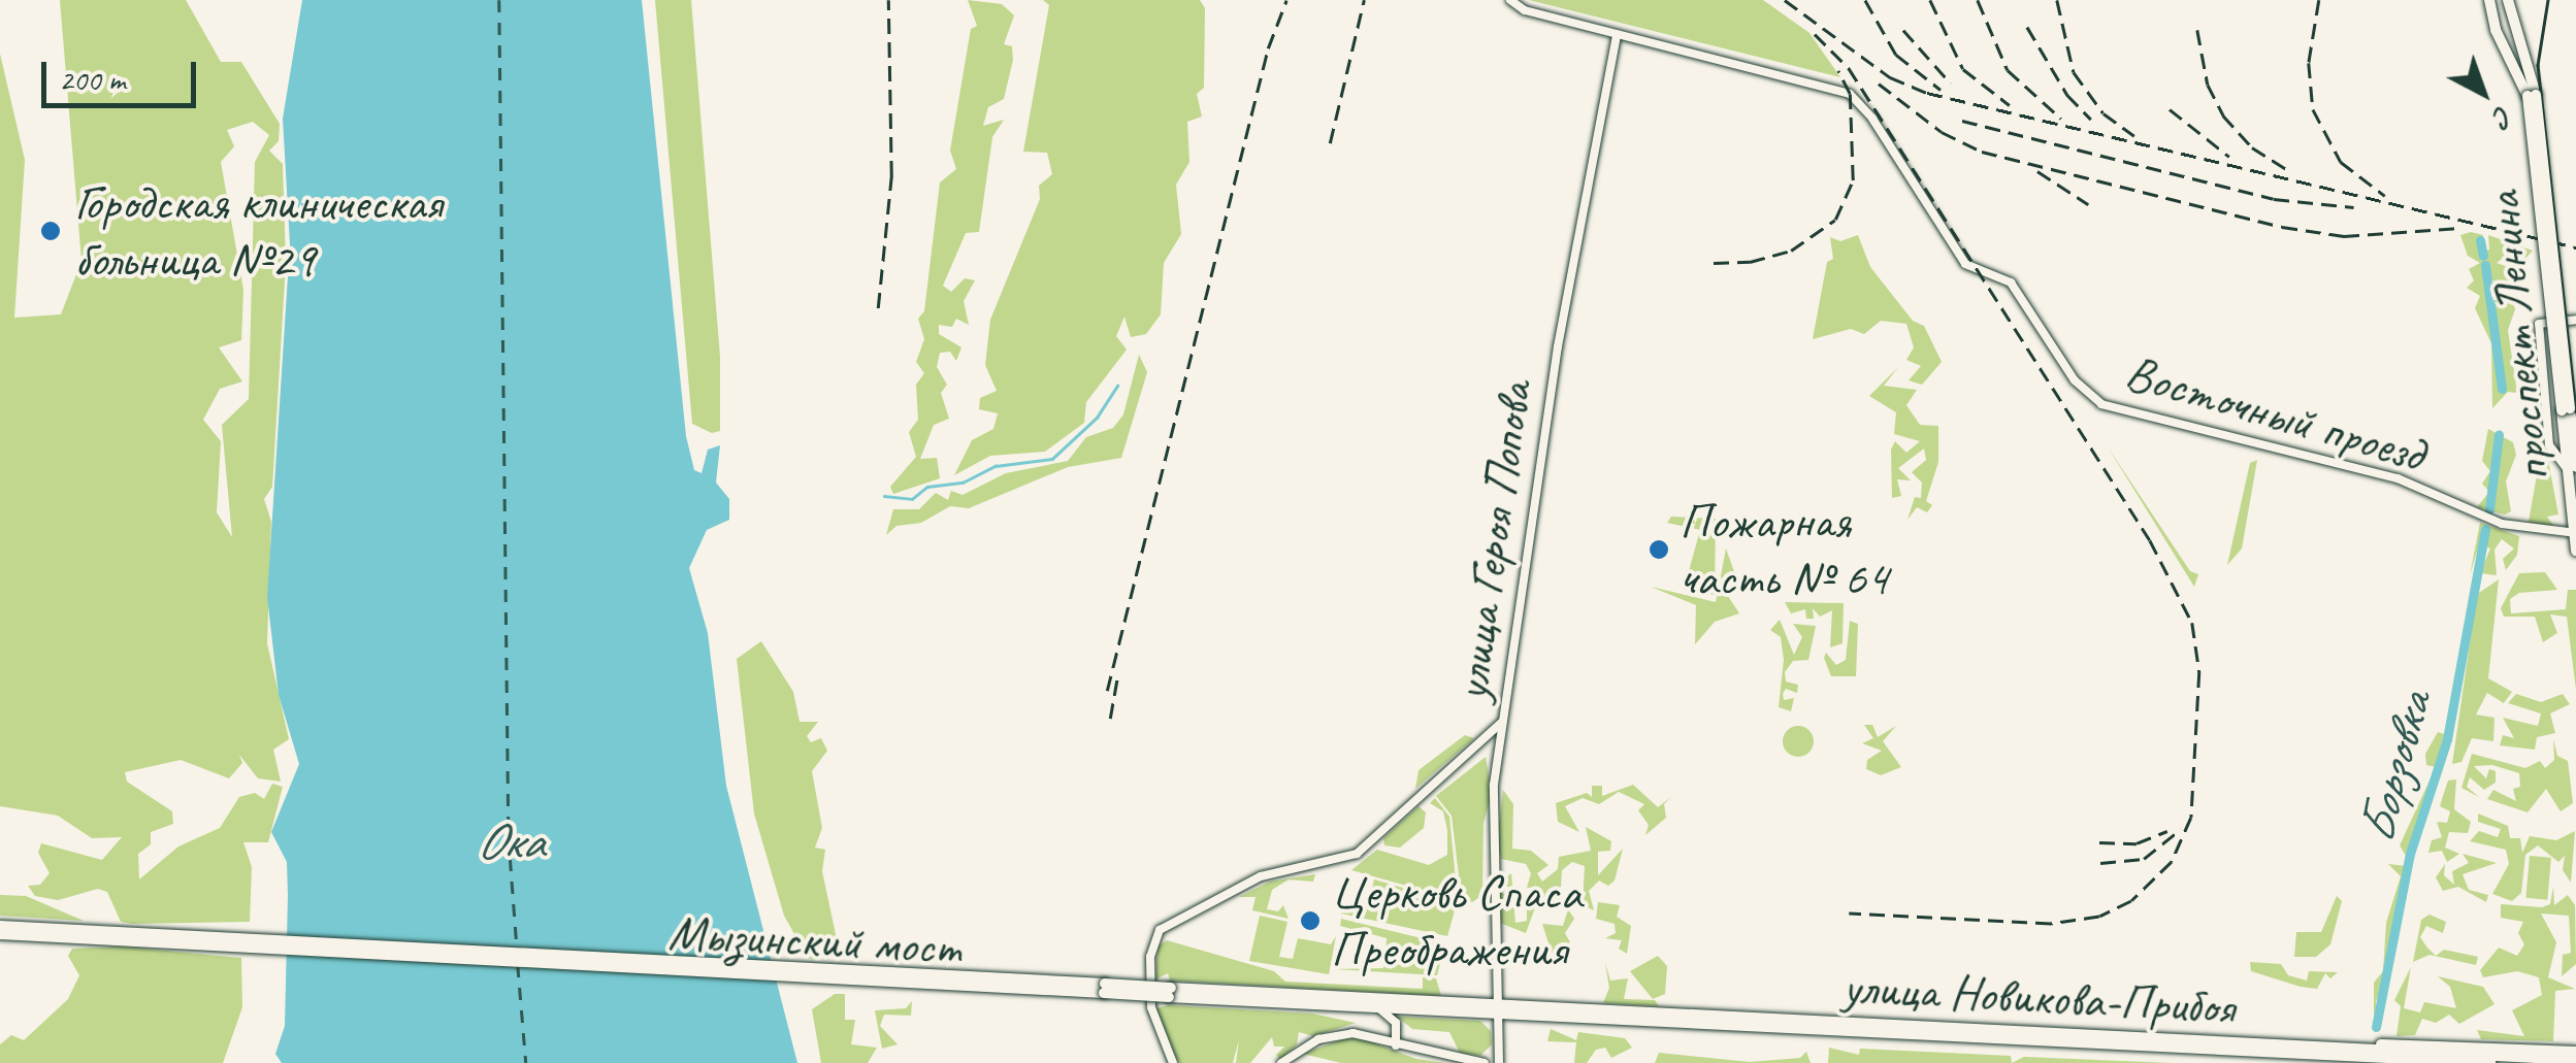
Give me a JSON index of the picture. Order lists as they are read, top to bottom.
{
  "streets": {
    "main road": ["проспект Ленина", "Мызинский мост", "улица Новикова-Прибоя"],
    "street": ["Восточный проезд", "улица Героя Попова"]
  },
  "crossings": [
    ["проспект Ленина", "Восточный проезд"],
    ["Восточный проезд", "улица Героя Попова"],
    ["улица Героя Попова", "Мызинский мост"],
    ["улица Героя Попова", "улица Новикова-Прибоя"],
    ["Мызинский мост", "улица Новикова-Прибоя"]
  ],
  "water": ["Борзовка", "Ока"],
  "places": ["Городская клиническая больница №29", "Пожарная часть № 64", "Церковь Спаса Преображения"],
  "scale_bar": "200 m",
  "north": "bottom right"
}
